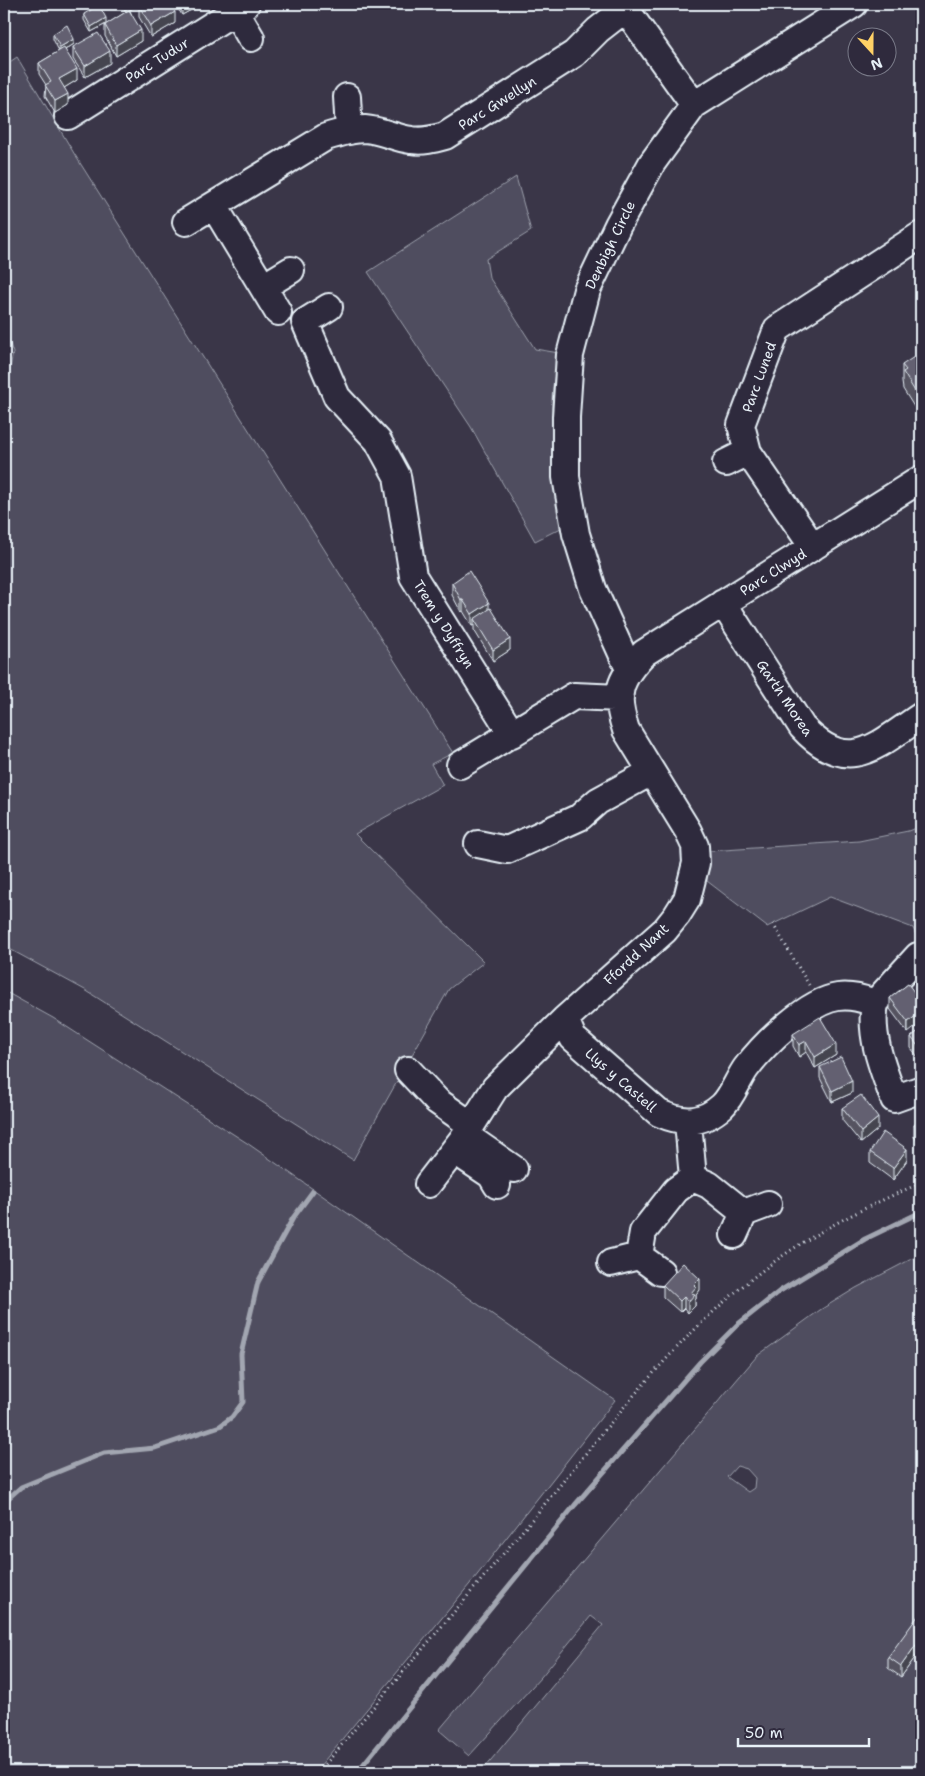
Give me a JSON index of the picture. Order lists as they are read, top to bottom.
{
  "streets": {
    "street": [
      "Parc Tudur",
      "Parc Gwellyn",
      "Denbigh Circle",
      "Parc Luned",
      "Parc Clwyd",
      "Trem y Dyffryn",
      "Garth Morea",
      "Ffordd Nant",
      "Llys y Castell"
    ]
  },
  "crossings": [
    ["Denbigh Circle", "Parc Clwyd"],
    ["Denbigh Circle", "Ffordd Nant"],
    ["Parc Luned", "Parc Clwyd"],
    ["Parc Clwyd", "Garth Morea"],
    ["Parc Clwyd", "Ffordd Nant"],
    ["Ffordd Nant", "Llys y Castell"]
  ],
  "scale_bar": "50 m",
  "north": "bottom"
}
